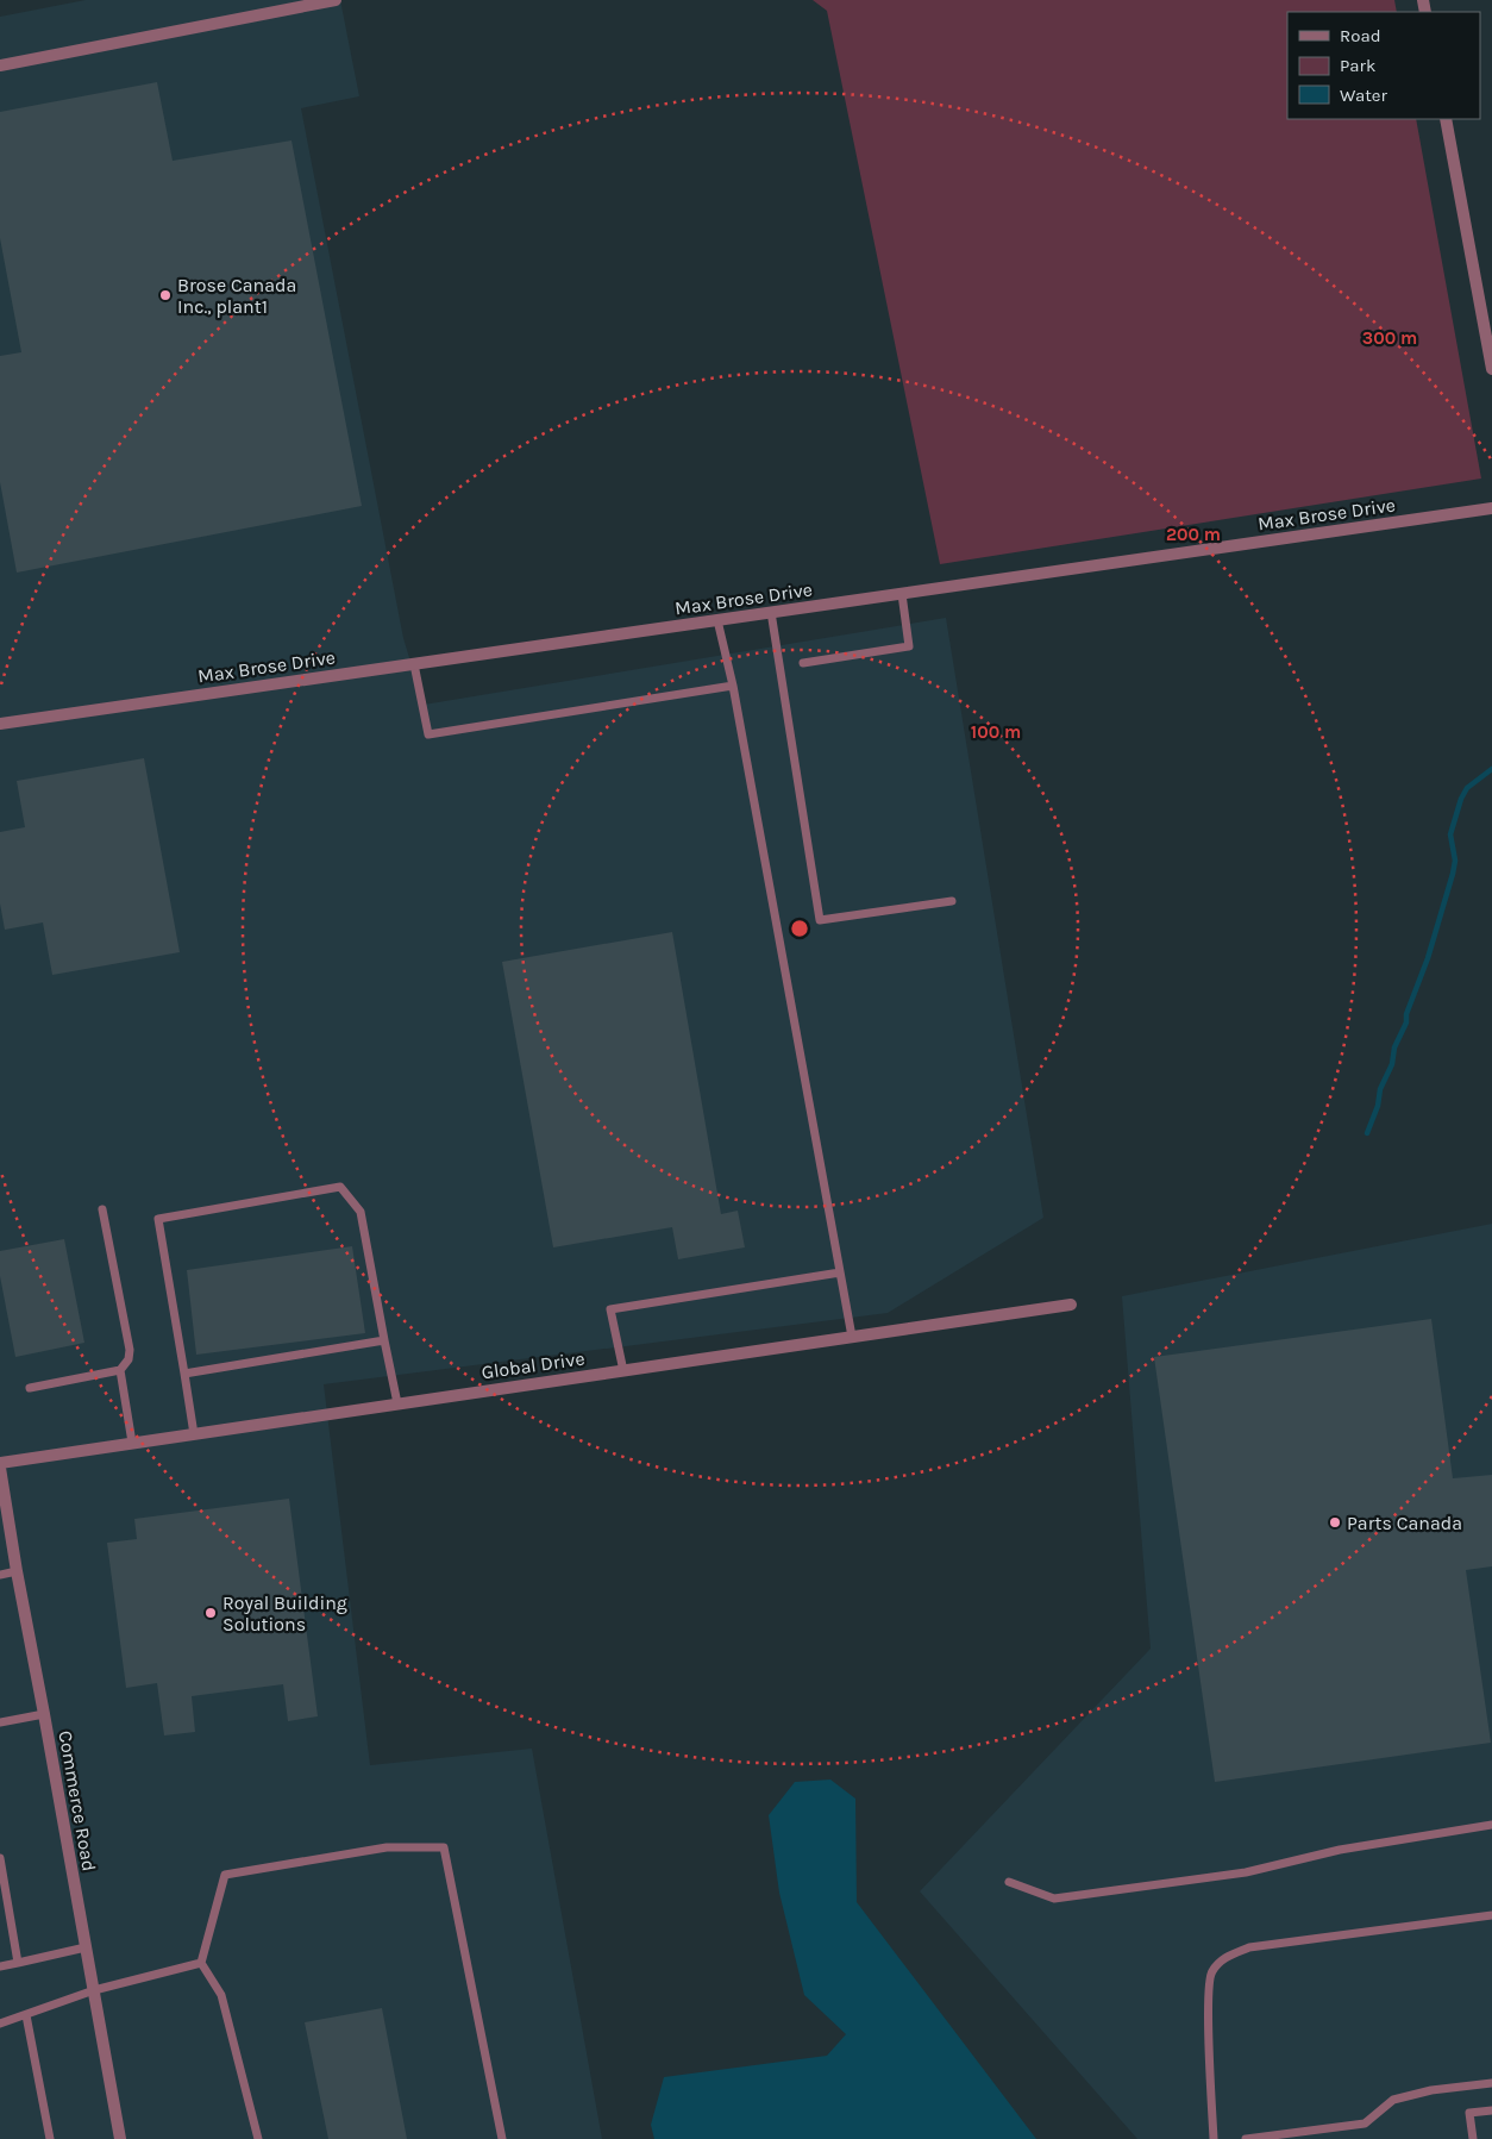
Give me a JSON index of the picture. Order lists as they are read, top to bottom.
{
  "streets": {
    "street": ["Max Brose Drive", "Global Drive", "Commerce Road"]
  },
  "places": ["Brose Canada Inc., plant1", "Parts Canada", "Royal Building Solutions"],
  "legend": ["Road", "Park", "Water"],
  "rings": ["300 m", "200 m", "100 m"]
}
